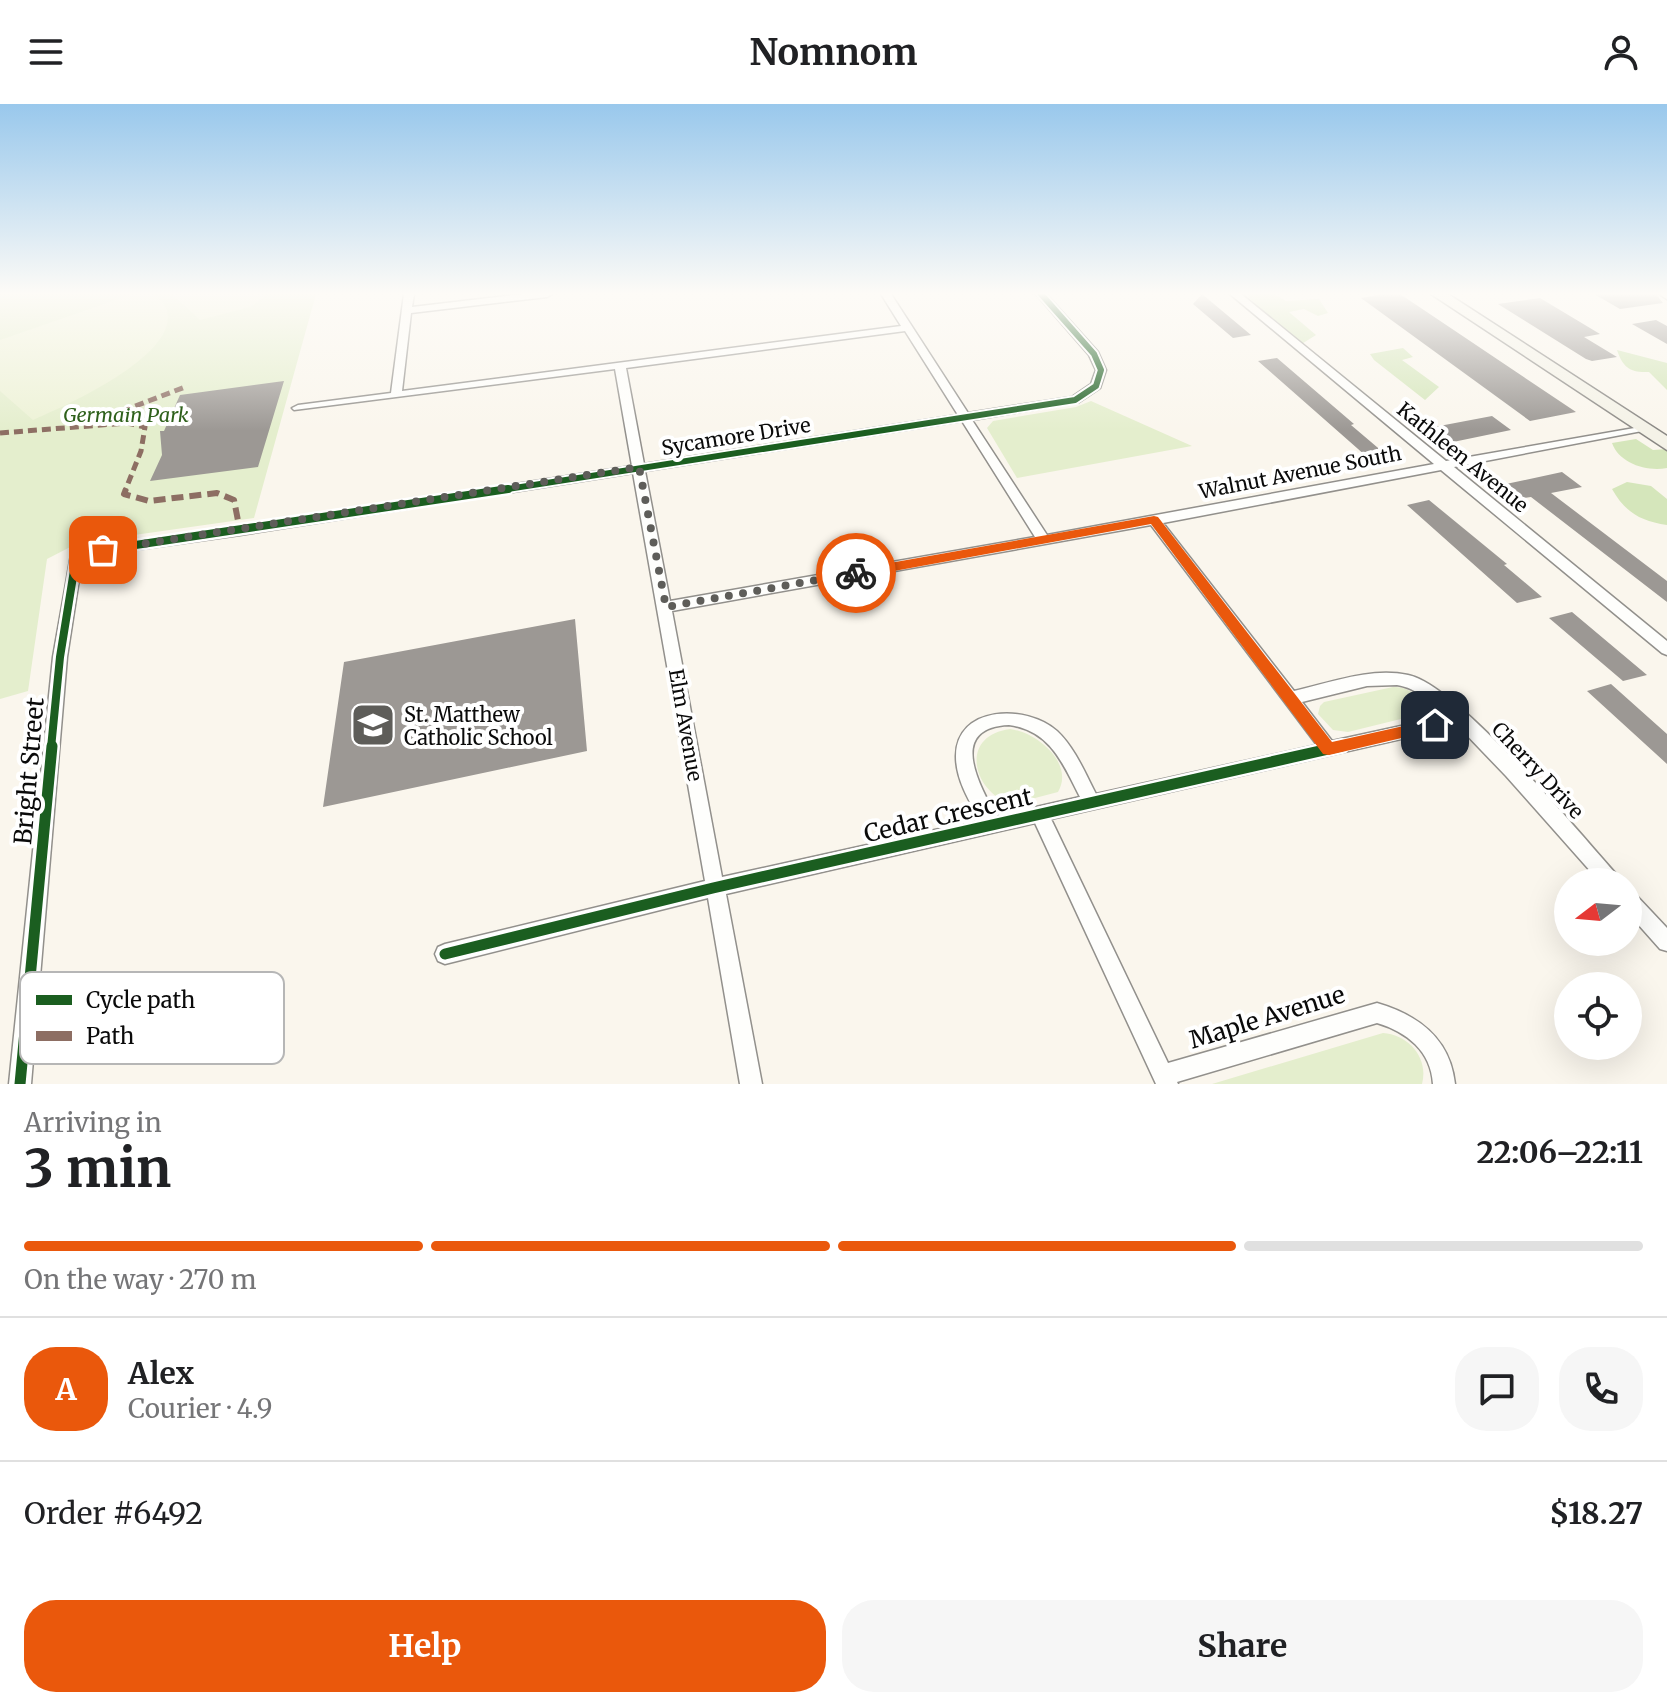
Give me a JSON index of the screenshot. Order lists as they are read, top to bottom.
{
  "streets": {
    "street": [
      "Sycamore Drive",
      "Kathleen Avenue",
      "Walnut Avenue South",
      "Elm Avenue",
      "Cherry Drive",
      "Bright Street",
      "Cedar Crescent",
      "Maple Avenue"
    ]
  },
  "crossings": [
    ["Sycamore Drive", "Elm Avenue"],
    ["Sycamore Drive", "Bright Street"],
    ["Kathleen Avenue", "Walnut Avenue South"],
    ["Walnut Avenue South", "Elm Avenue"],
    ["Elm Avenue", "Cedar Crescent"],
    ["Cherry Drive", "Cedar Crescent"],
    ["Cedar Crescent", "Maple Avenue"]
  ],
  "parks": ["Germain Park"],
  "places": {
    "school or university": ["St. Matthew Catholic School"]
  },
  "legend": ["Cycle path", "Path"],
  "north": "left",
  "page": {
    "header": "Nomnom",
    "heading": ["3 min", "Arriving in", "22:06–22:11"],
    "panel": [
      "Alex",
      "Courier · 4.9",
      "Order #6492",
      "$18.27"
    ],
    "bar": "On the way · 270 m",
    "round": "A",
    "buttons": ["Help", "Share"]
  }
}
